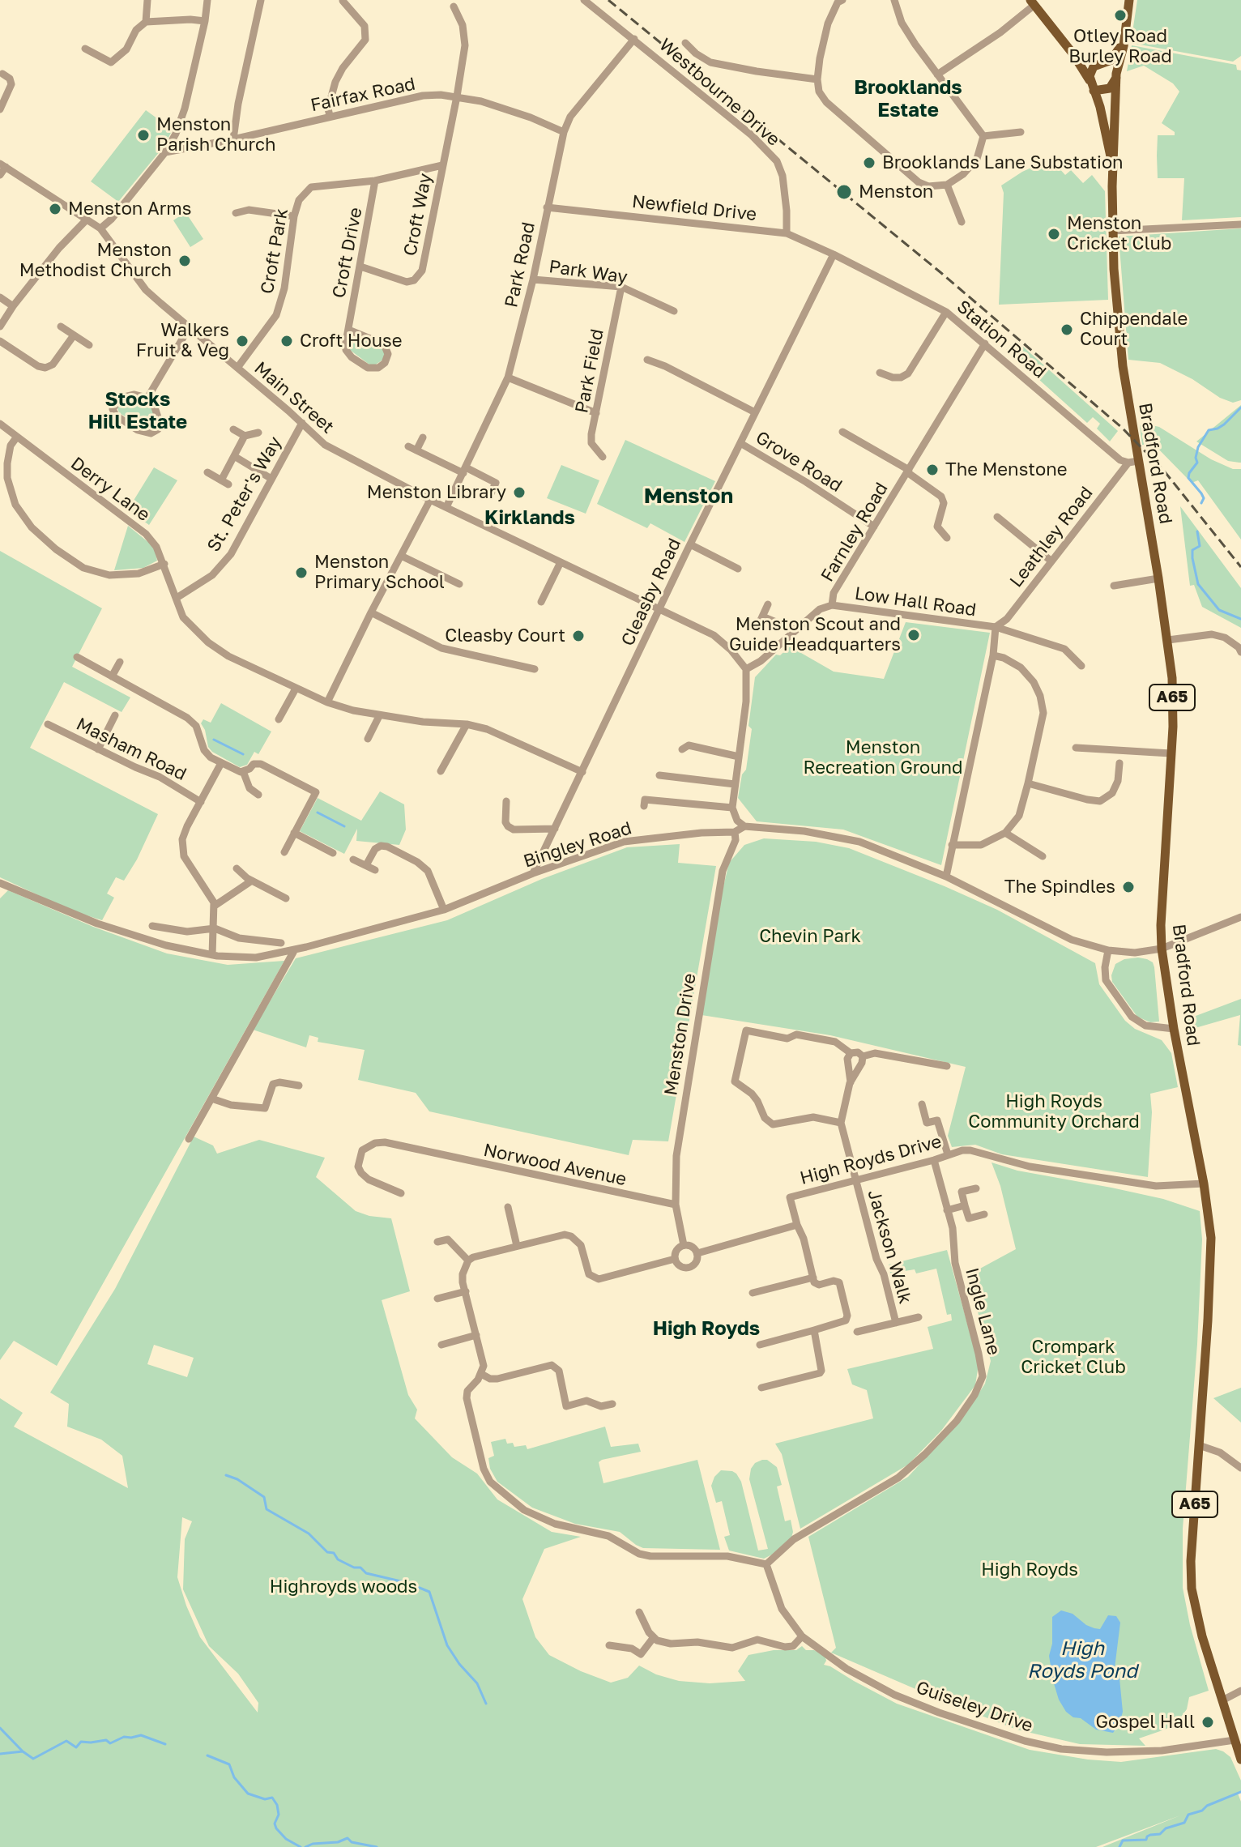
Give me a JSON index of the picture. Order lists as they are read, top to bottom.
{
  "streets": {
    "main road": ["Bradford Road", "A65"],
    "street": [
      "Westbourne Drive",
      "Fairfax Road",
      "Newfield Drive",
      "Croft Way",
      "Croft Park",
      "Croft Drive",
      "Park Road",
      "Park Way",
      "Station Road",
      "Park Field",
      "Main Street",
      "Grove Road",
      "Derry Lane",
      "St. Peter's Way",
      "Farnley Road",
      "Leathley Road",
      "Cleasby Road",
      "Low Hall Road",
      "Masham Road",
      "Bingley Road",
      "Menston Drive",
      "High Royds Drive",
      "Norwood Avenue",
      "Jackson Walk",
      "Ingle Lane",
      "Guiseley Drive"
    ]
  },
  "crossings": [
    ["Westbourne Drive", "Newfield Drive"],
    ["Westbourne Drive", "Park Road"],
    ["Fairfax Road", "Croft Way"],
    ["Fairfax Road", "Park Road"],
    ["Newfield Drive", "Park Road"],
    ["Newfield Drive", "Station Road"],
    ["Newfield Drive", "Cleasby Road"],
    ["Croft Way", "Croft Park"],
    ["Croft Way", "Croft Drive"],
    ["Croft Park", "Croft Drive"],
    ["Croft Park", "Main Street"],
    ["Park Road", "Park Way"],
    ["Park Road", "Main Street"],
    ["Park Way", "Park Field"],
    ["Station Road", "Bradford Road"],
    ["Station Road", "Farnley Road"],
    ["Station Road", "Leathley Road"],
    ["Station Road", "Cleasby Road"],
    ["Main Street", "St. Peter's Way"],
    ["Main Street", "Farnley Road"],
    ["Main Street", "Cleasby Road"],
    ["Grove Road", "Farnley Road"],
    ["Grove Road", "Cleasby Road"],
    ["Bradford Road", "Leathley Road"],
    ["Bradford Road", "A65"],
    ["Bradford Road", "High Royds Drive"],
    ["Bradford Road", "Guiseley Drive"],
    ["Derry Lane", "St. Peter's Way"],
    ["Derry Lane", "Cleasby Road"],
    ["Farnley Road", "Low Hall Road"],
    ["Leathley Road", "Low Hall Road"],
    ["Cleasby Road", "Bingley Road"],
    ["Bingley Road", "Menston Drive"],
    ["Menston Drive", "Norwood Avenue"],
    ["High Royds Drive", "Jackson Walk"],
    ["High Royds Drive", "Ingle Lane"],
    ["Ingle Lane", "Guiseley Drive"]
  ],
  "districts": [
    "Brooklands Estate",
    "Stocks Hill Estate",
    "Menston",
    "Kirklands",
    "High Royds"
  ],
  "water": ["High Royds Pond"],
  "parks": [
    "Menston Recreation Ground",
    "Chevin Park",
    "High Royds Community Orchard",
    "Crompark Cricket Club",
    "High Royds",
    "Highroyds woods"
  ],
  "places": [
    "Otley Road Burley Road",
    "Menston Parish Church",
    "Brooklands Lane Substation",
    "Menston",
    "Menston Arms",
    "Menston Cricket Club",
    "Menston Methodist Church",
    "Chippendale Court",
    "Walkers Fruit & Veg",
    "Croft House",
    "The Menstone",
    "Menston Library",
    "Menston Primary School",
    "Menston Scout and Guide Headquarters",
    "Cleasby Court",
    "The Spindles",
    "Gospel Hall"
  ]
}
